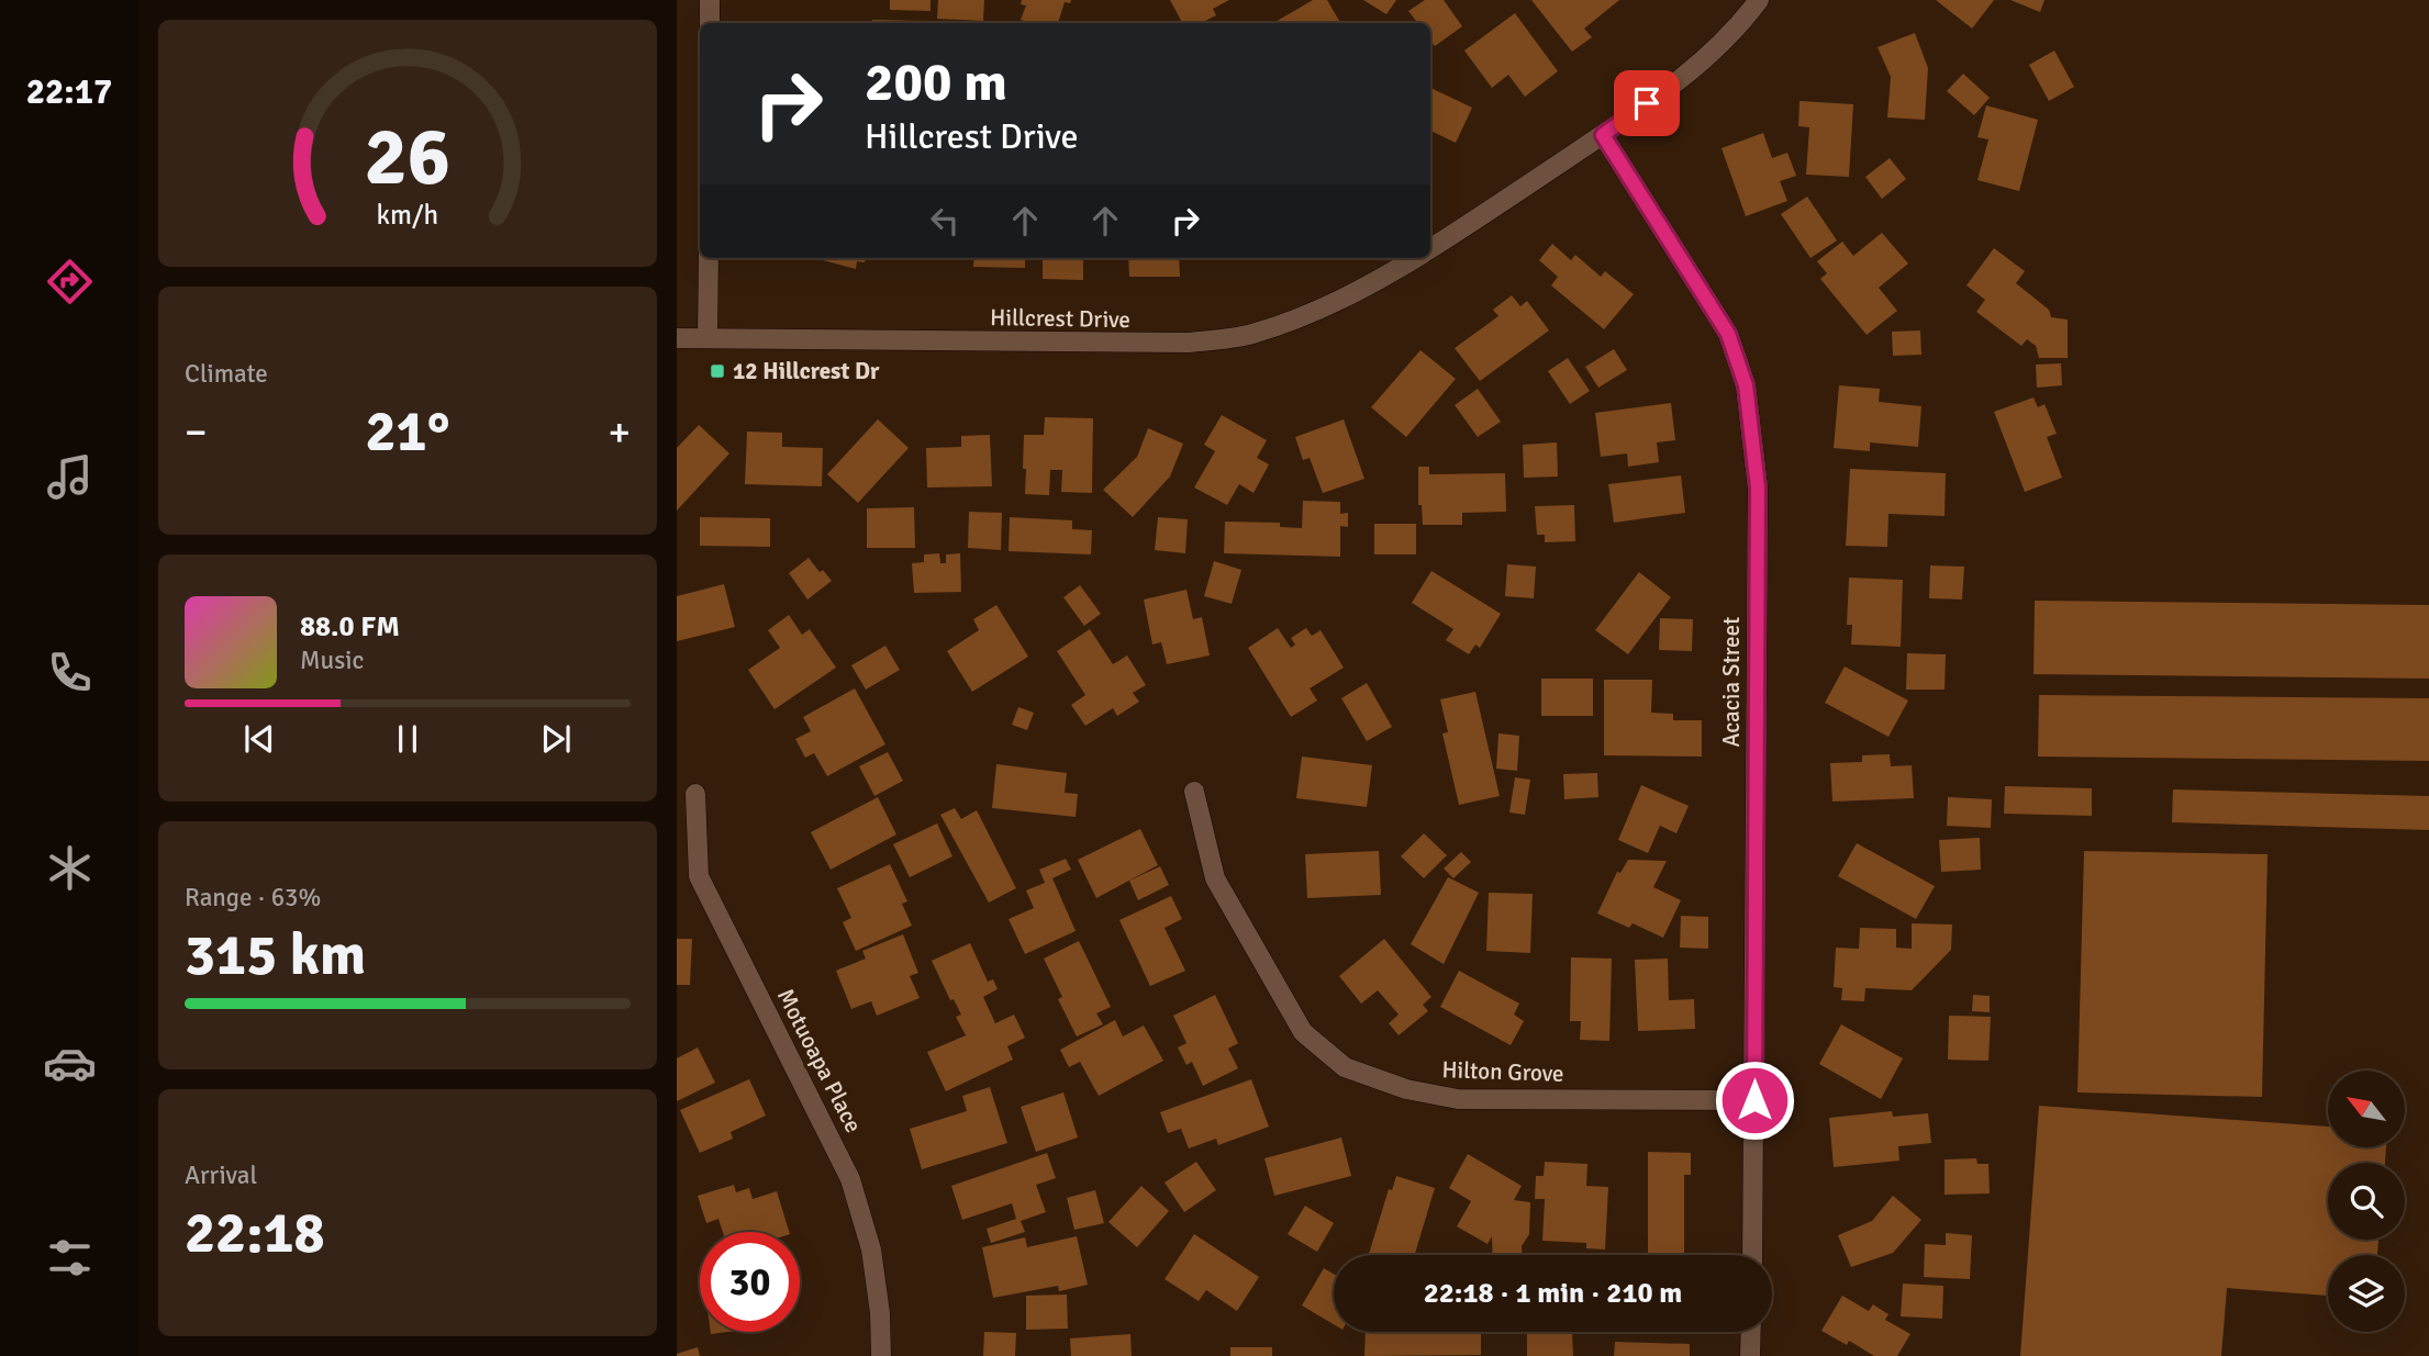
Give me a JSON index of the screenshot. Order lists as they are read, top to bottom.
{
  "streets": {
    "street": [
      "Hillcrest Drive",
      "Acacia Street",
      "Motuoapa Place",
      "Hilton Grove"
    ]
  },
  "crossings": [
    ["Hillcrest Drive", "Acacia Street"],
    ["Acacia Street", "Hilton Grove"]
  ],
  "places": {
    "transit": ["12 Hillcrest Dr"]
  },
  "north": "top left",
  "page": {
    "tabs": "22:17",
    "turn": ["200 m", "Hillcrest Drive"],
    "tile": [
      "Climate",
      ["Range · 63%", "315 km"],
      ["Arrival", "22:18"]
    ],
    "heat": ["−", "21°", "+"],
    "song": ["88.0 FM", "Music"],
    "limit": "30",
    "trip": "22:18 · 1 min · 210 m",
    "gauge": ["26", "km/h"]
  }
}
